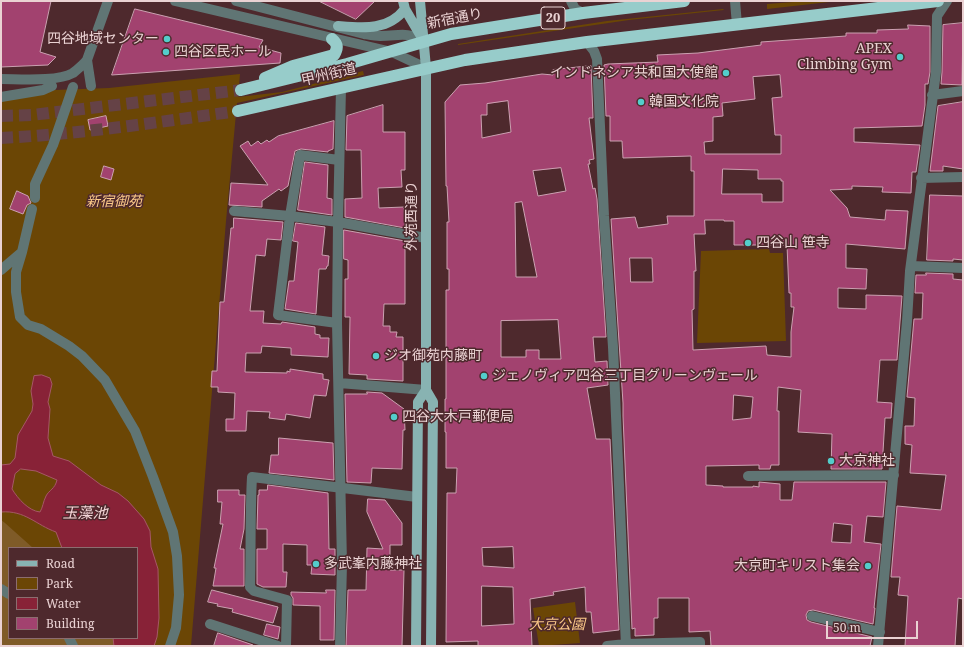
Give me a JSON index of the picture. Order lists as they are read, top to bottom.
{
  "streets": {
    "highway": ["20", "新宿通り", "甲州街道"],
    "main road": ["外苑西通り"]
  },
  "crossings": [
    ["20", "甲州街道"],
    ["20", "外苑西通り"],
    ["新宿通り", "甲州街道"],
    ["新宿通り", "外苑西通り"],
    ["甲州街道", "外苑西通り"]
  ],
  "water": ["玉藻池"],
  "parks": ["新宿御苑", "大京公園"],
  "places": [
    "四谷地域センター",
    "四谷区民ホール",
    "APEX Climbing Gym",
    "インドネシア共和国大使館",
    "韓国文化院",
    "四谷山 笹寺",
    "ジオ御苑内藤町",
    "ジェノヴィア四谷三丁目グリーンヴェール",
    "四谷大木戸郵便局",
    "大京神社",
    "多武峯内藤神社",
    "大京町キリスト集会"
  ],
  "legend": [
    "Road",
    "Park",
    "Water",
    "Building"
  ],
  "scale_bar": "50 m"
}
